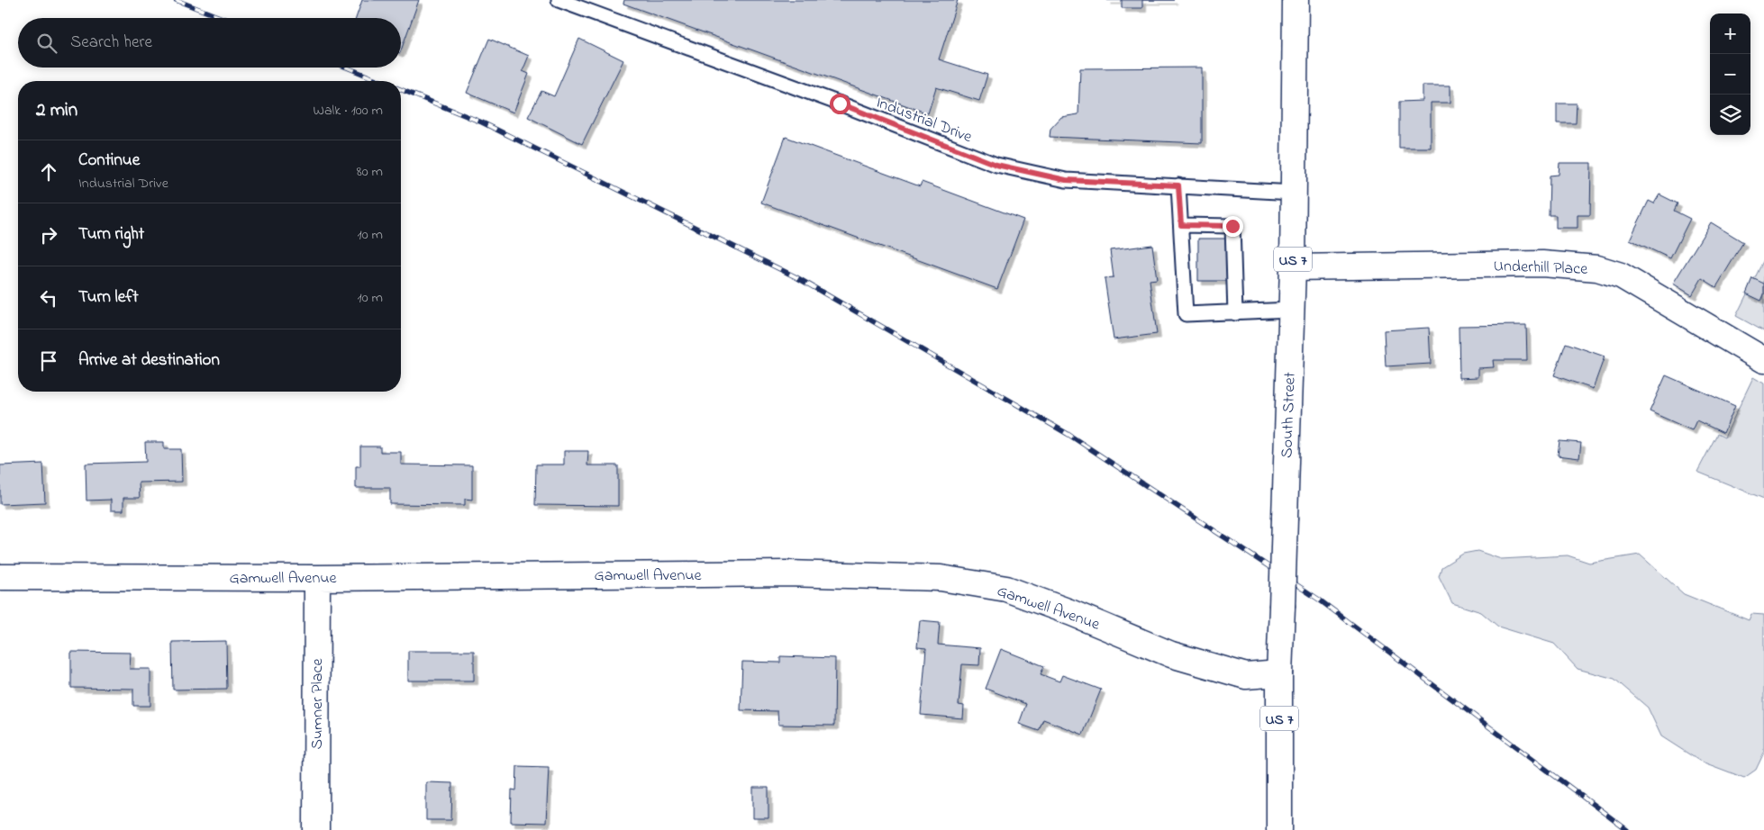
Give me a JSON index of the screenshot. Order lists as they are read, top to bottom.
{
  "streets": {
    "main road": [
      "US 7",
      "Underhill Place",
      "South Street",
      "Gamwell Avenue",
      "Sumner Place"
    ],
    "lane": ["Industrial Drive"]
  },
  "crossings": [
    ["Industrial Drive", "South Street"],
    ["Underhill Place", "South Street"],
    ["South Street", "Gamwell Avenue"],
    ["Gamwell Avenue", "Sumner Place"]
  ],
  "page": {
    "map_buttons": ["+", "−"],
    "search": "Search here",
    "heading": ["2 min", "Walk · 100 m"],
    "list": [
      ["Continue", "Industrial Drive", "80 m"],
      ["Turn right", "10 m"],
      ["Turn left", "10 m"],
      "Arrive at destination"
    ]
  }
}
